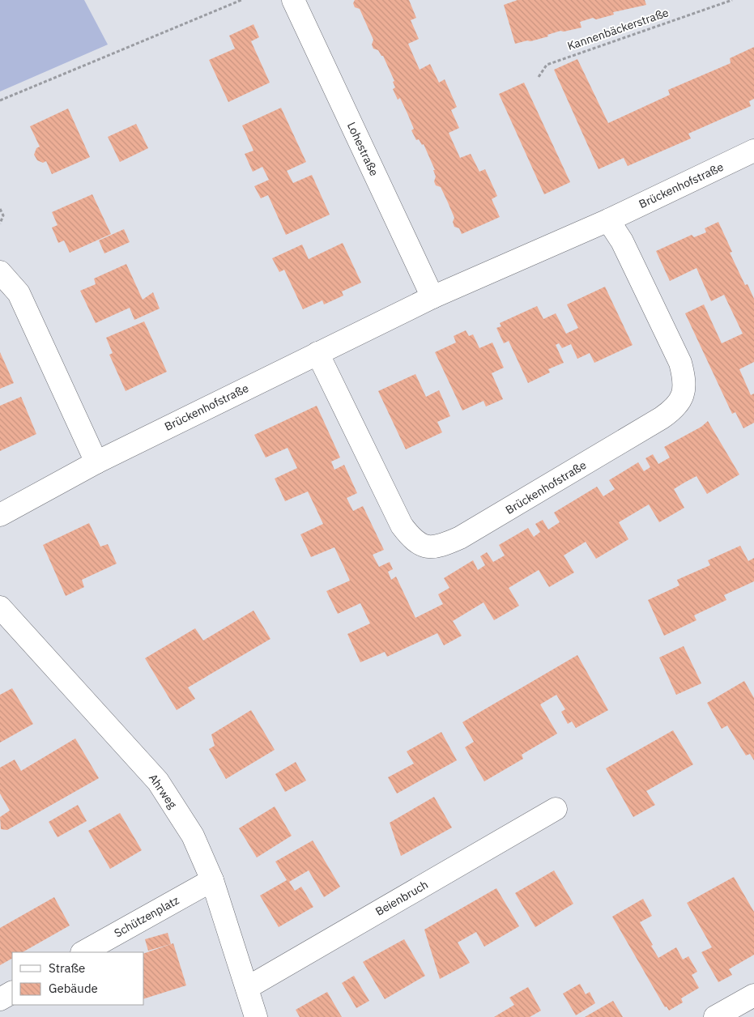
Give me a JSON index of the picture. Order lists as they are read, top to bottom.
{
  "streets": {
    "street": [
      "Lohestraße",
      "Brückenhofstraße",
      "Ahrweg",
      "Beienbruch",
      "Schützenplatz"
    ],
    "path": ["Kannenbäckerstraße"]
  },
  "crossings": [
    ["Lohestraße", "Brückenhofstraße"],
    ["Ahrweg", "Beienbruch"],
    ["Ahrweg", "Schützenplatz"]
  ],
  "legend": ["Straße", "Gebäude"]
}
